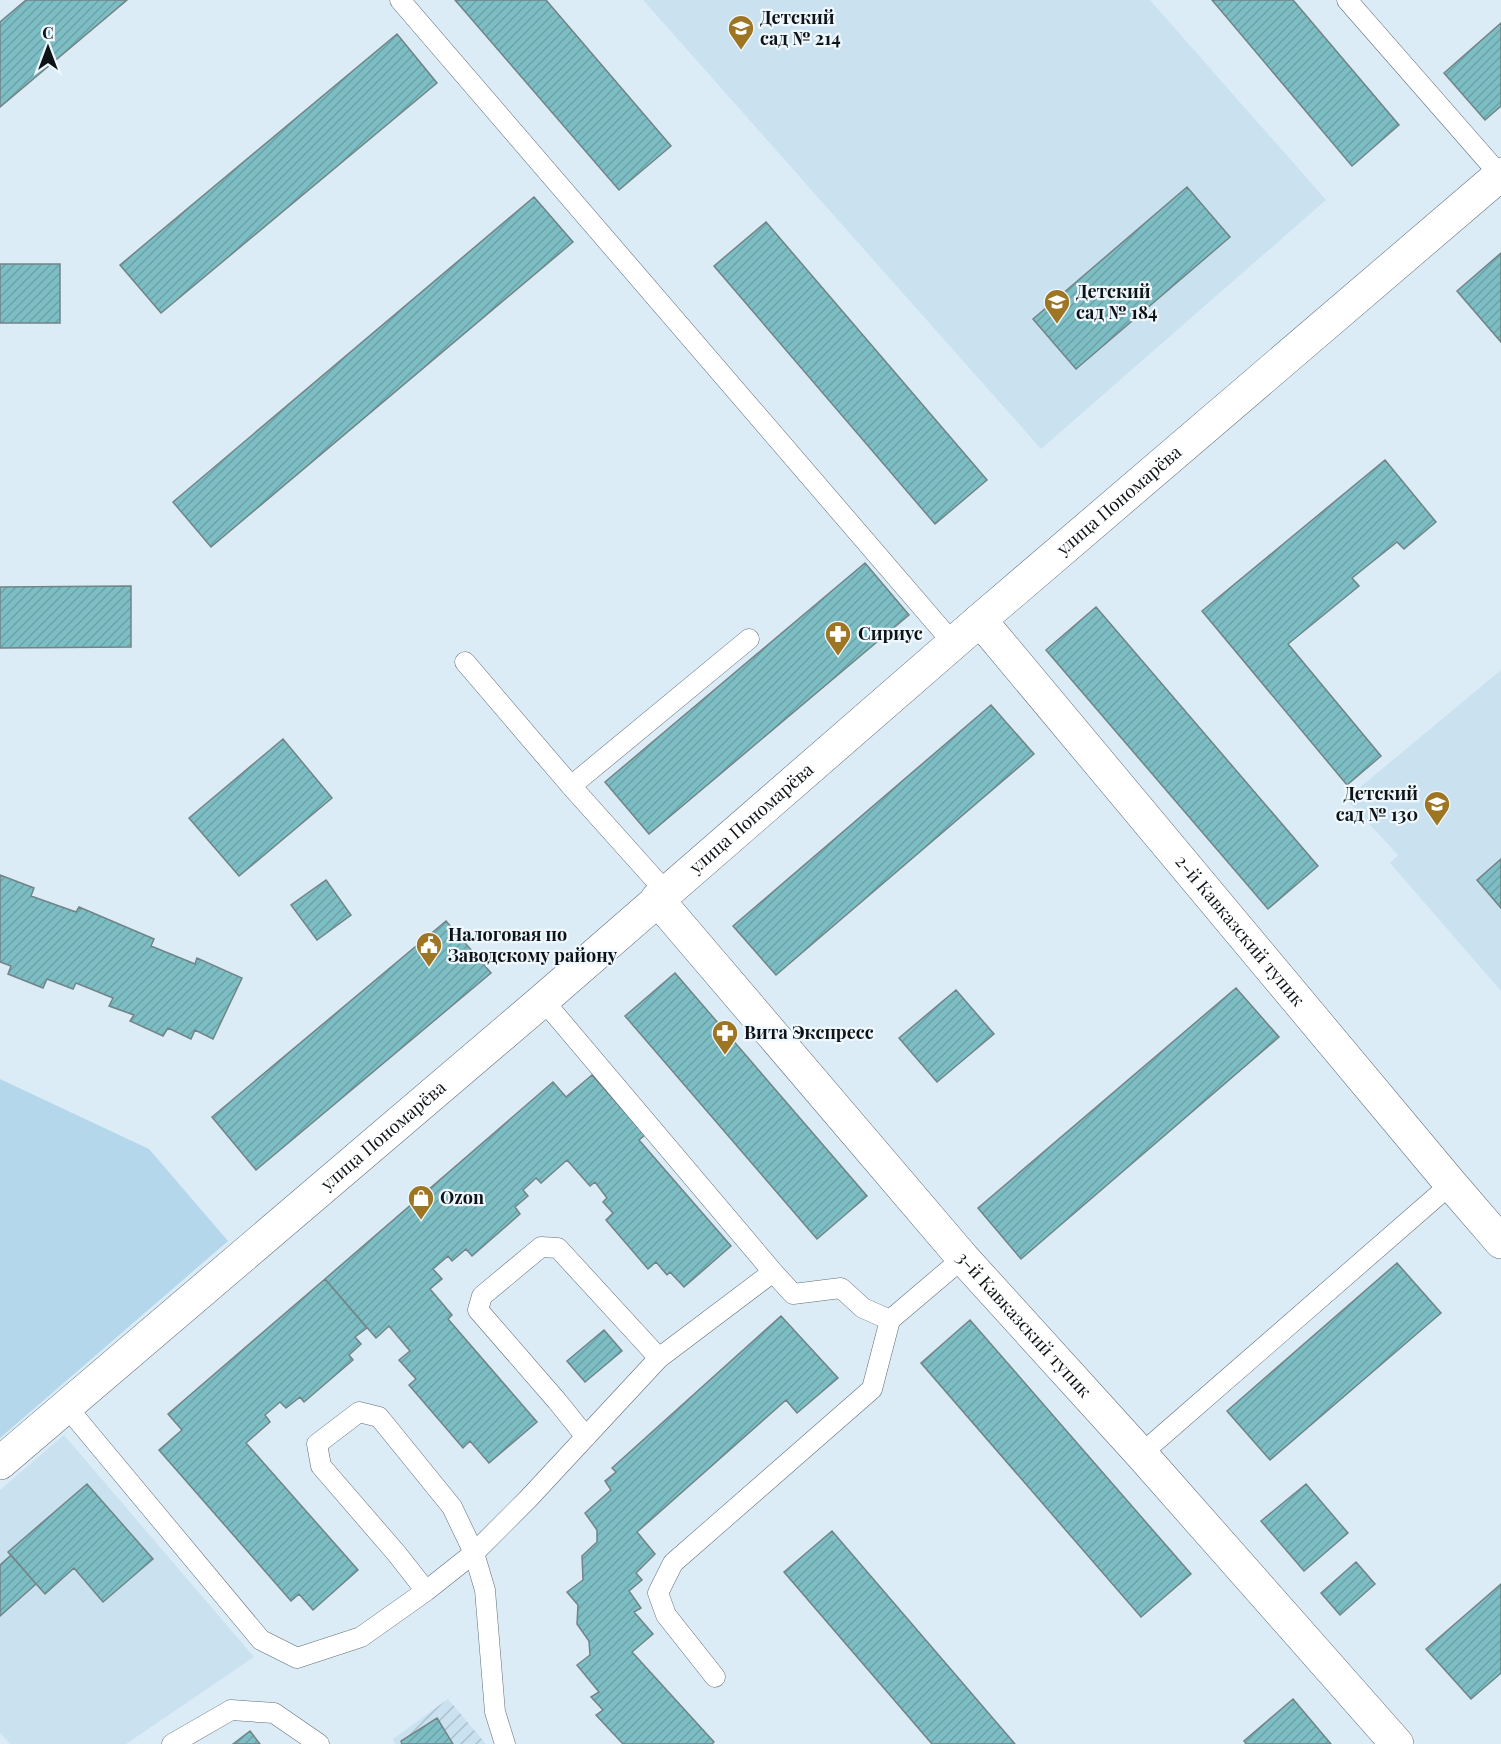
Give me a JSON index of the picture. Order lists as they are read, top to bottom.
{
  "streets": {
    "street": ["улица Пономарёва", "2-й Кавказский тупик", "3-й Кавказский тупик"]
  },
  "crossings": [
    ["улица Пономарёва", "2-й Кавказский тупик"],
    ["улица Пономарёва", "3-й Кавказский тупик"]
  ],
  "places": {
    "school or university": ["Детский сад № 214", "Детский сад № 184", "Детский сад № 130"],
    "pharmacy": ["Сириус", "Вита Экспресс"],
    "public building": ["Налоговая по Заводскому району"],
    "shop": ["Ozon"]
  },
  "north": "top"
}
